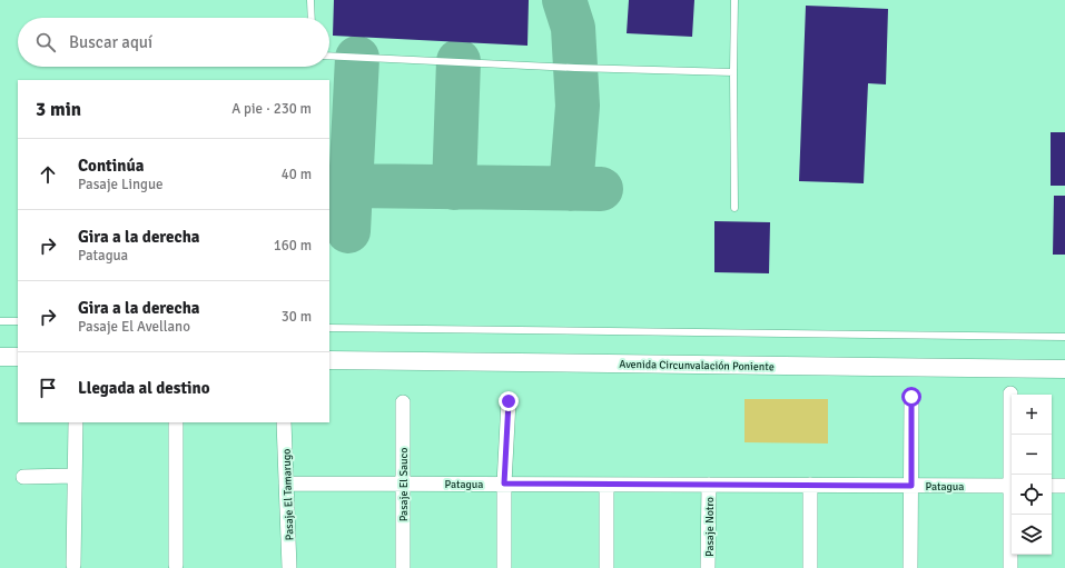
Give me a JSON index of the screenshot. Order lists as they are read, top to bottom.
{
  "streets": {
    "street": [
      "Avenida Circunvalación Poniente",
      "Patagua",
      "Pasaje El Sauco",
      "Pasaje El Tamarugo",
      "Pasaje Notro"
    ]
  },
  "crossings": [
    ["Patagua", "Pasaje El Sauco"],
    ["Patagua", "Pasaje El Tamarugo"],
    ["Patagua", "Pasaje Notro"]
  ],
  "page": {
    "search": "Buscar aquí",
    "heading": ["3 min", "A pie · 230 m"],
    "list": [
      ["Continúa", "Pasaje Lingue", "40 m"],
      ["Gira a la derecha", "Patagua", "160 m"],
      ["Gira a la derecha", "Pasaje El Avellano", "30 m"],
      "Llegada al destino"
    ],
    "map_buttons": ["+", "−"]
  }
}
